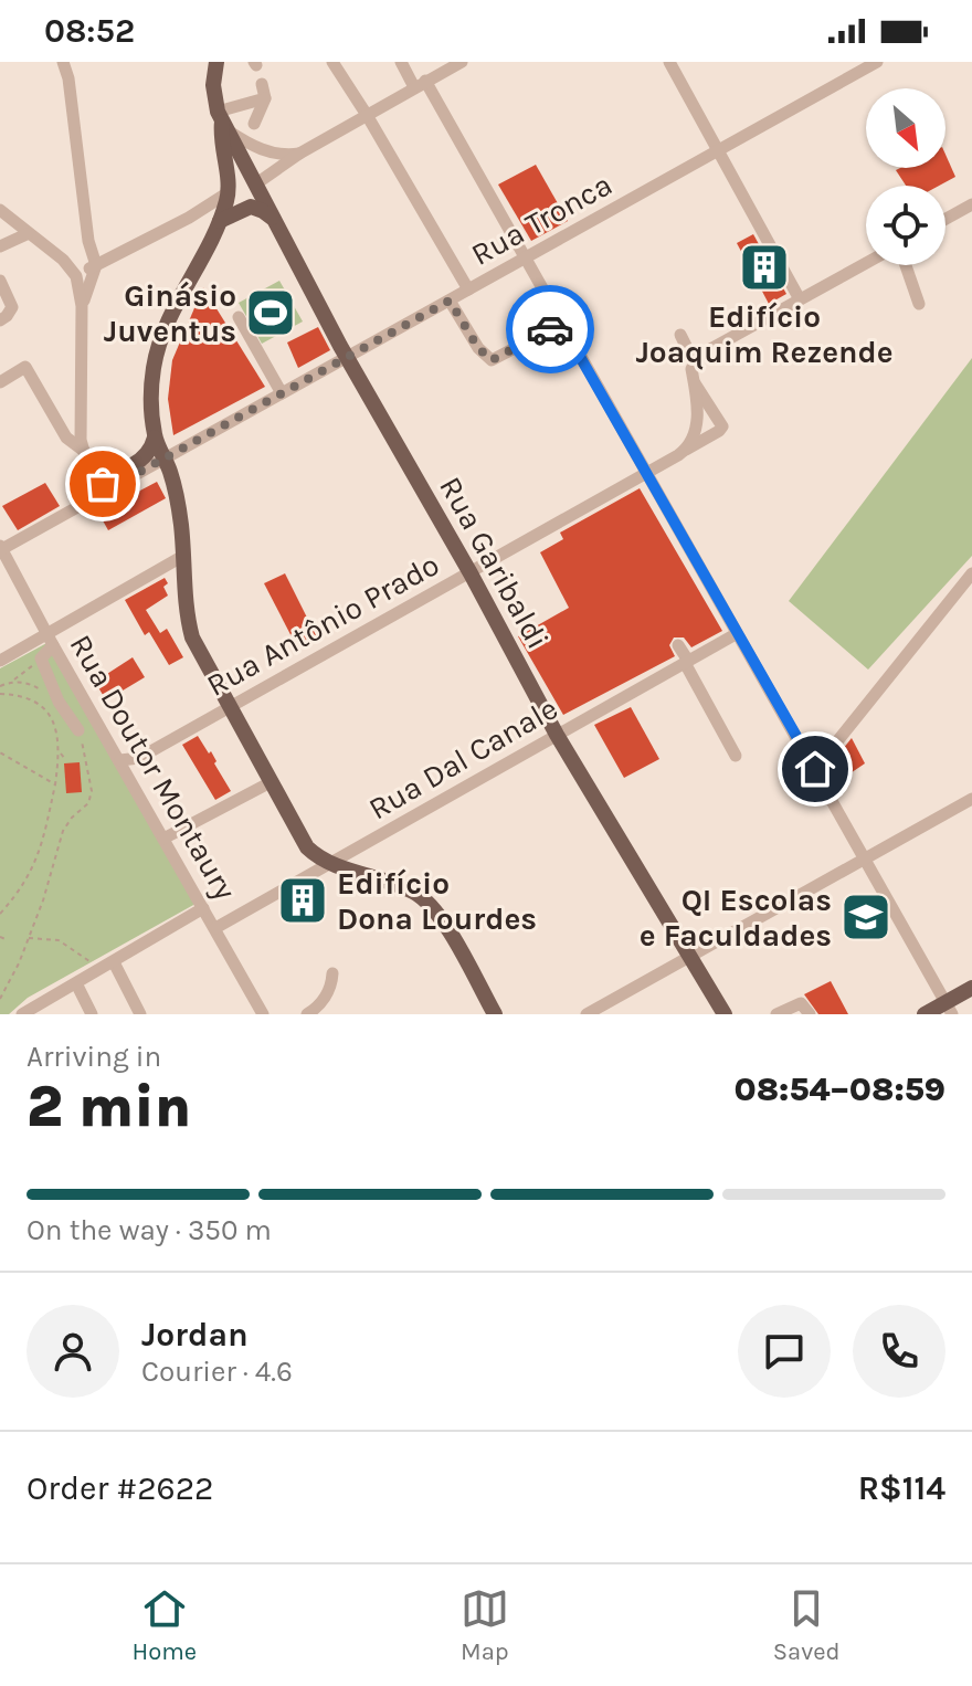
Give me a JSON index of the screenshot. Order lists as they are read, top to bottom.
{
  "streets": {
    "main road": ["Rua Garibaldi"],
    "street": [
      "Rua Tronca",
      "Rua Antônio Prado",
      "Rua Dal Canale",
      "Rua Doutor Montaury"
    ]
  },
  "crossings": [
    ["Rua Tronca", "Rua Garibaldi"],
    ["Rua Tronca", "Rua Doutor Montaury"],
    ["Rua Garibaldi", "Rua Antônio Prado"],
    ["Rua Garibaldi", "Rua Dal Canale"],
    ["Rua Antônio Prado", "Rua Doutor Montaury"],
    ["Rua Dal Canale", "Rua Doutor Montaury"]
  ],
  "places": {
    "building": ["Edifício Joaquim Rezende", "Edifício Dona Lourdes"],
    "sports": ["Ginásio Juventus"],
    "school or university": ["QI Escolas e Faculdades"]
  },
  "north": "bottom right",
  "page": {
    "status": "08:52",
    "heading": ["2 min", "Arriving in", "08:54–08:59"],
    "panel": [
      "Jordan",
      "Courier · 4.6",
      "Order #2622",
      "R$114"
    ],
    "bar": "On the way · 350 m",
    "tabs": ["Home", "Map", "Saved"]
  }
}
